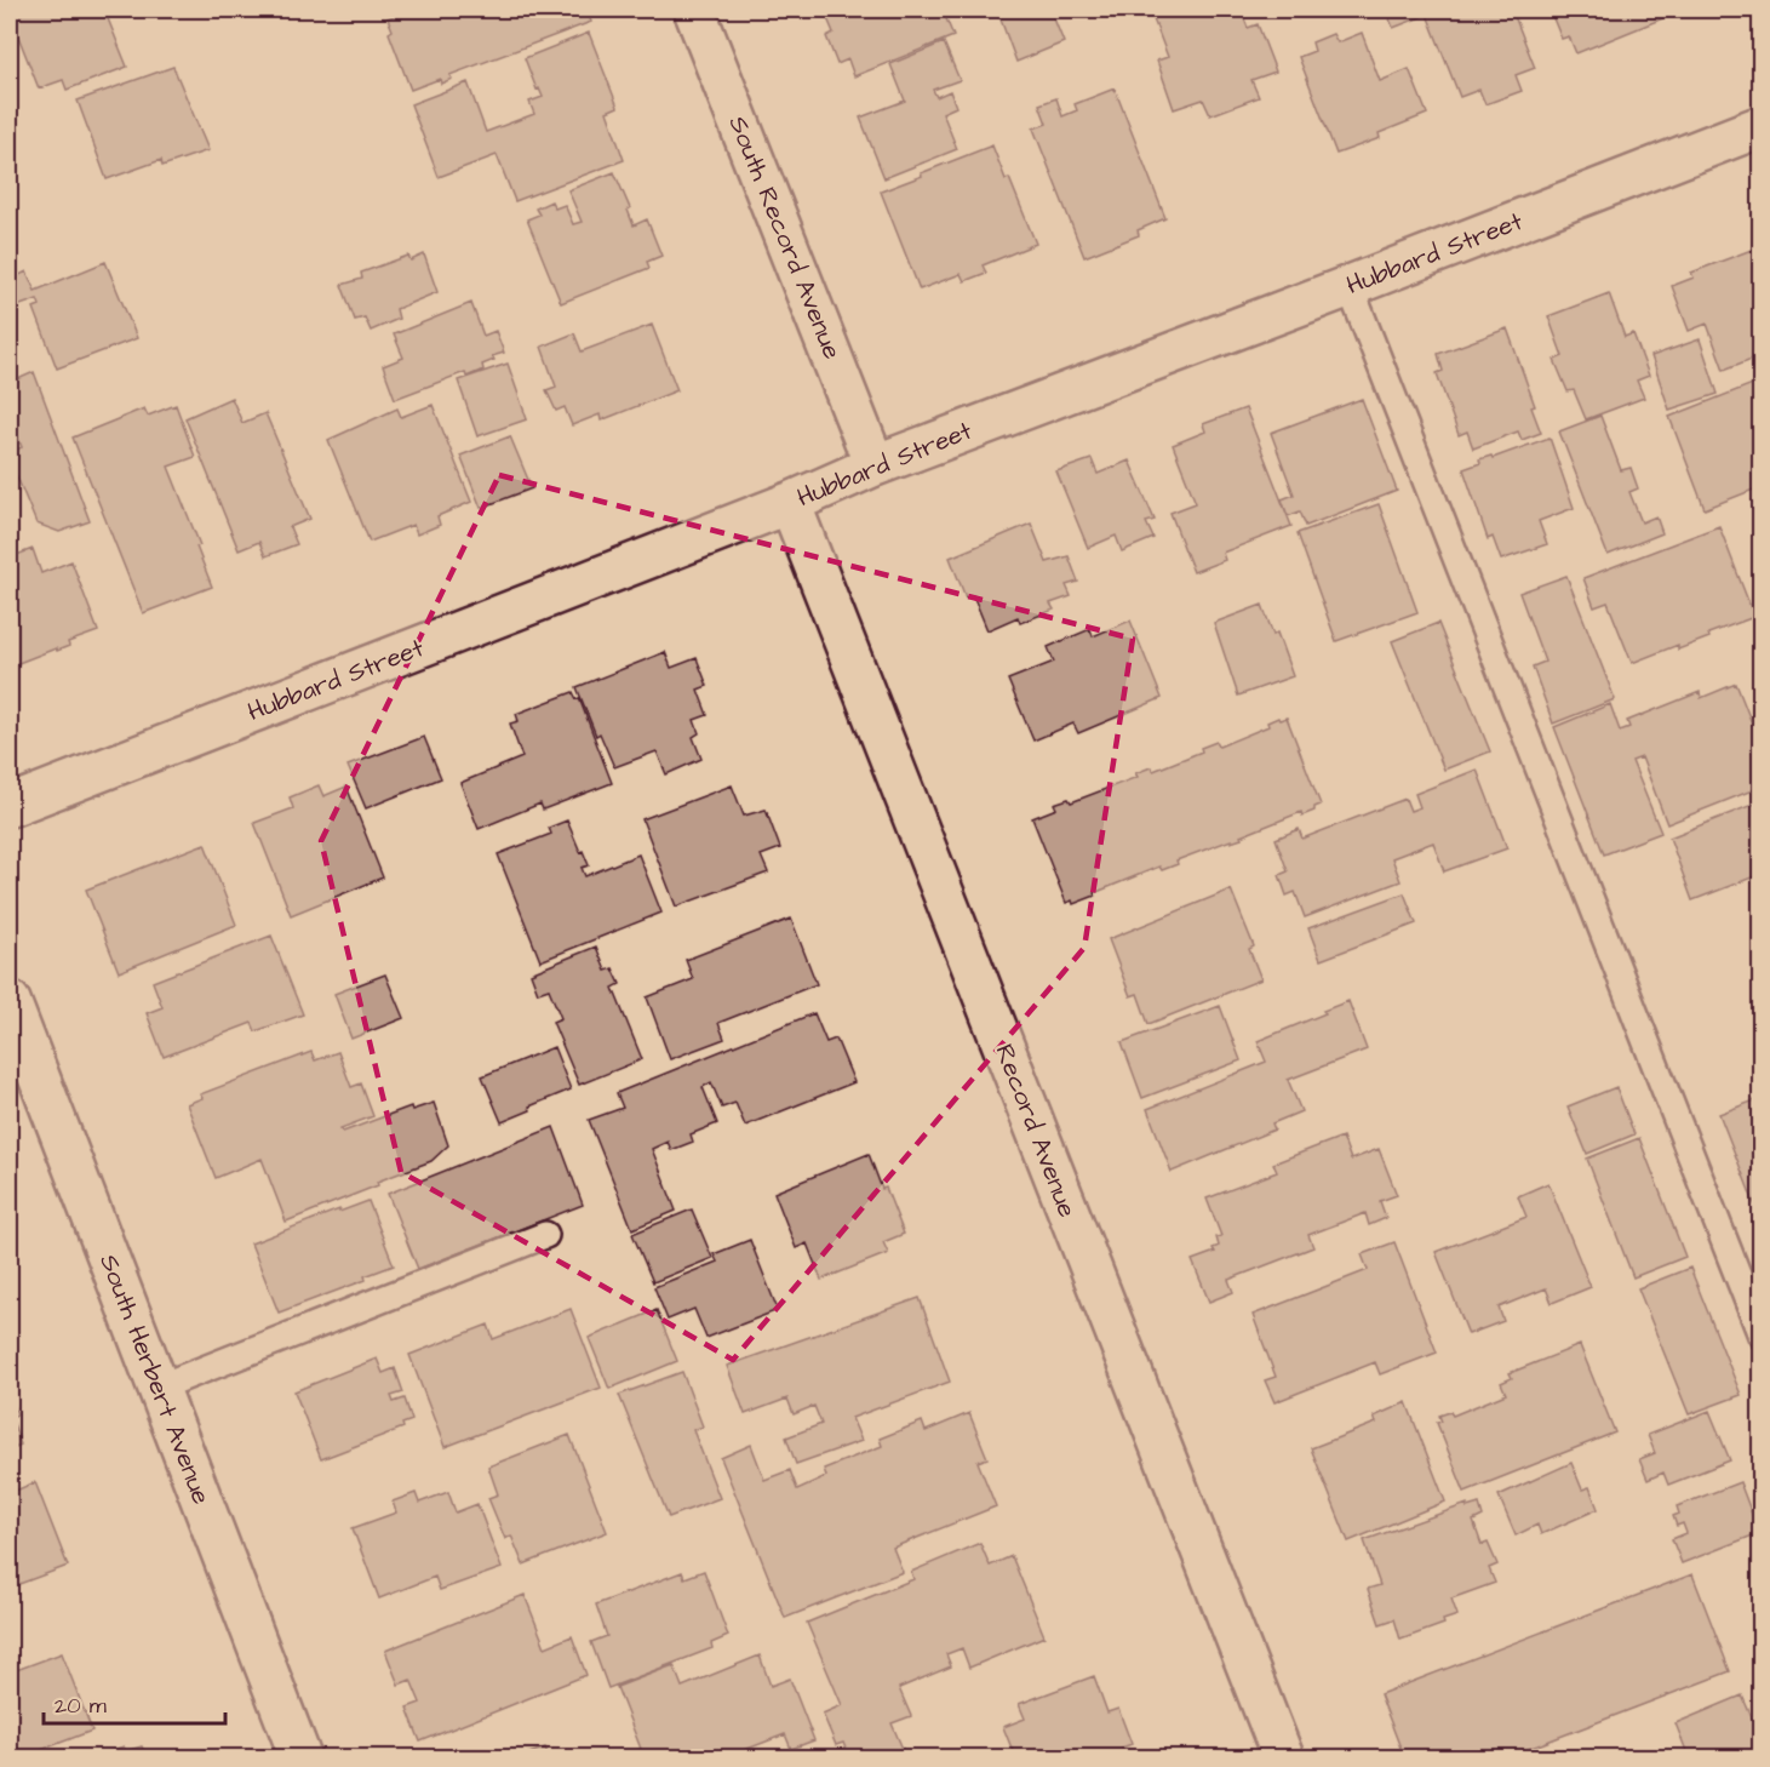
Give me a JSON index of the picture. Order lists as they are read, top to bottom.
{
  "streets": {
    "street": [
      "South Record Avenue",
      "Hubbard Street",
      "Record Avenue",
      "South Herbert Avenue"
    ]
  },
  "crossings": [
    ["South Record Avenue", "Hubbard Street"],
    ["Hubbard Street", "Record Avenue"]
  ],
  "scale_bar": "20 m"
}
